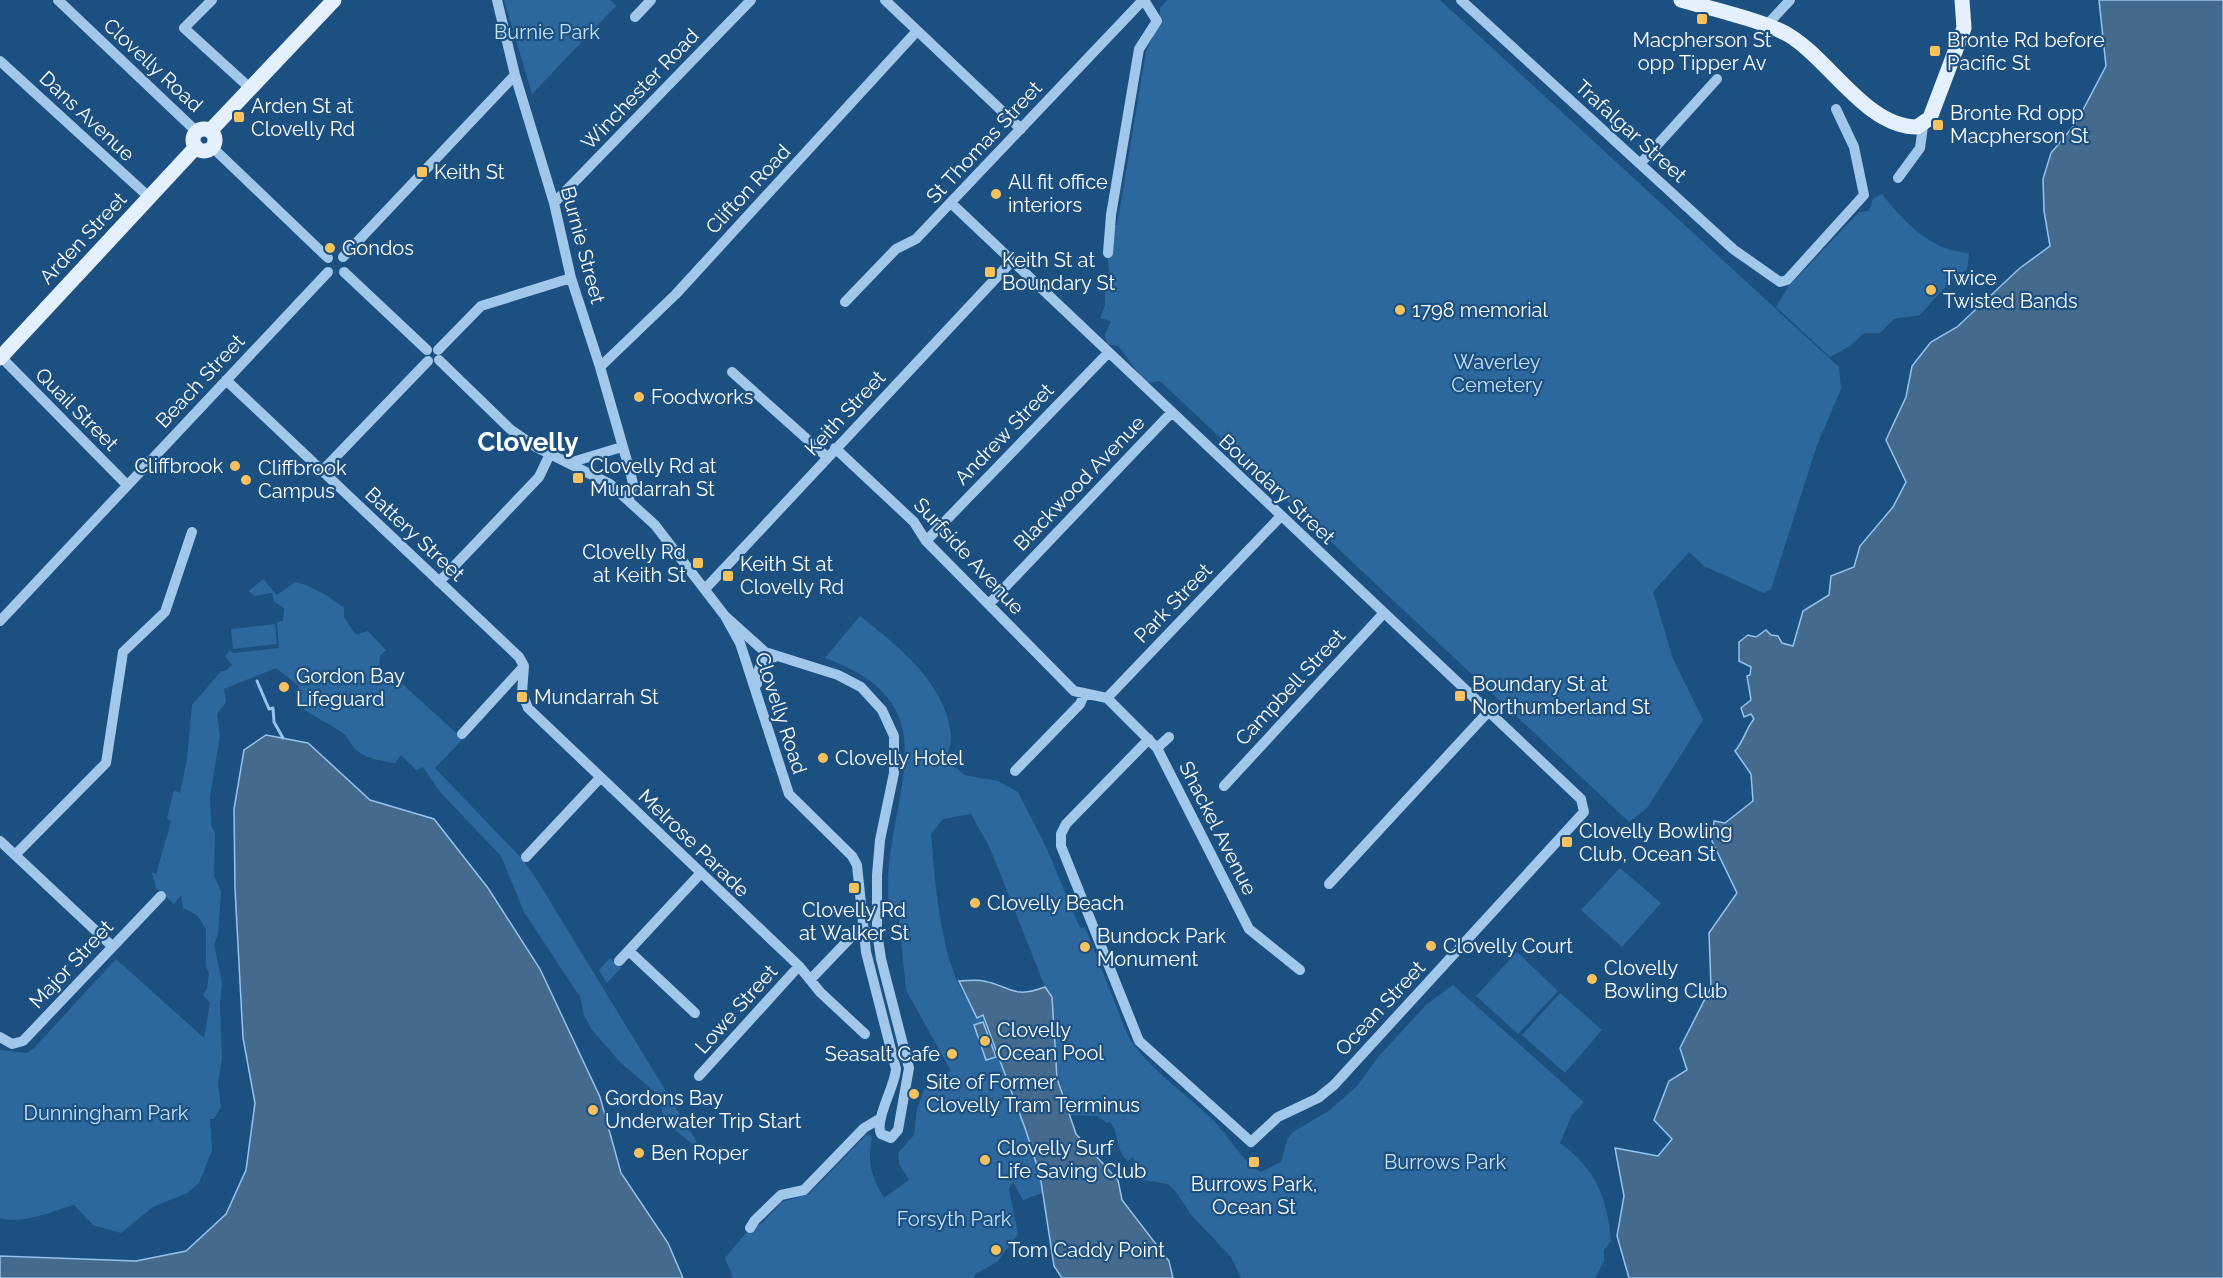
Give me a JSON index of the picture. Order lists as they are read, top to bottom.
{
  "streets": {
    "main road": ["Arden Street"],
    "street": [
      "Clovelly Road",
      "Winchester Road",
      "Dans Avenue",
      "Trafalgar Street",
      "St Thomas Street",
      "Clifton Road",
      "Burnie Street",
      "Beach Street",
      "Quail Street",
      "Keith Street",
      "Andrew Street",
      "Blackwood Avenue",
      "Boundary Street",
      "Battery Street",
      "Surfside Avenue",
      "Park Street",
      "Campbell Street",
      "Shackel Avenue",
      "Melrose Parade",
      "Major Street",
      "Ocean Street",
      "Lowe Street"
    ]
  },
  "crossings": [
    ["Clovelly Road", "Arden Street"],
    ["Clovelly Road", "Burnie Street"],
    ["Clovelly Road", "Beach Street"],
    ["Clovelly Road", "Keith Street"],
    ["Winchester Road", "Burnie Street"],
    ["Dans Avenue", "Arden Street"],
    ["St Thomas Street", "Boundary Street"],
    ["Clifton Road", "Burnie Street"],
    ["Arden Street", "Quail Street"],
    ["Beach Street", "Quail Street"],
    ["Beach Street", "Battery Street"],
    ["Keith Street", "Boundary Street"],
    ["Keith Street", "Surfside Avenue"],
    ["Andrew Street", "Boundary Street"],
    ["Andrew Street", "Surfside Avenue"],
    ["Blackwood Avenue", "Boundary Street"],
    ["Blackwood Avenue", "Surfside Avenue"],
    ["Boundary Street", "Park Street"],
    ["Boundary Street", "Campbell Street"],
    ["Boundary Street", "Ocean Street"],
    ["Battery Street", "Melrose Parade"],
    ["Park Street", "Shackel Avenue"],
    ["Shackel Avenue", "Ocean Street"],
    ["Melrose Parade", "Lowe Street"]
  ],
  "districts": ["Clovelly"],
  "parks": [
    "Burnie Park",
    "Waverley Cemetery",
    "Dunningham Park",
    "Burrows Park",
    "Forsyth Park"
  ],
  "places": {
    "transit": [
      "Macpherson St opp Tipper Av",
      "Bronte Rd before Pacific St",
      "Arden St at Clovelly Rd",
      "Bronte Rd opp Macpherson St",
      "Keith St",
      "Keith St at Boundary St",
      "Clovelly Rd at Mundarrah St",
      "Clovelly Rd at Keith St",
      "Keith St at Clovelly Rd",
      "Boundary St at Northumberland St",
      "Mundarrah St",
      "Clovelly Bowling Club, Ocean St",
      "Clovelly Rd at Walker St",
      "Burrows Park, Ocean St"
    ],
    "other": [
      "All fit office interiors",
      "Gondos",
      "Twice Twisted Bands",
      "1798 memorial",
      "Foodworks",
      "Cliffbrook",
      "Cliffbrook Campus",
      "Gordon Bay Lifeguard",
      "Clovelly Hotel",
      "Clovelly Beach",
      "Clovelly Court",
      "Bundock Park Monument",
      "Clovelly Bowling Club",
      "Clovelly Ocean Pool",
      "Seasalt Cafe",
      "Site of Former Clovelly Tram Terminus",
      "Gordons Bay Underwater Trip Start",
      "Ben Roper",
      "Clovelly Surf Life Saving Club",
      "Tom Caddy Point"
    ]
  }
}
